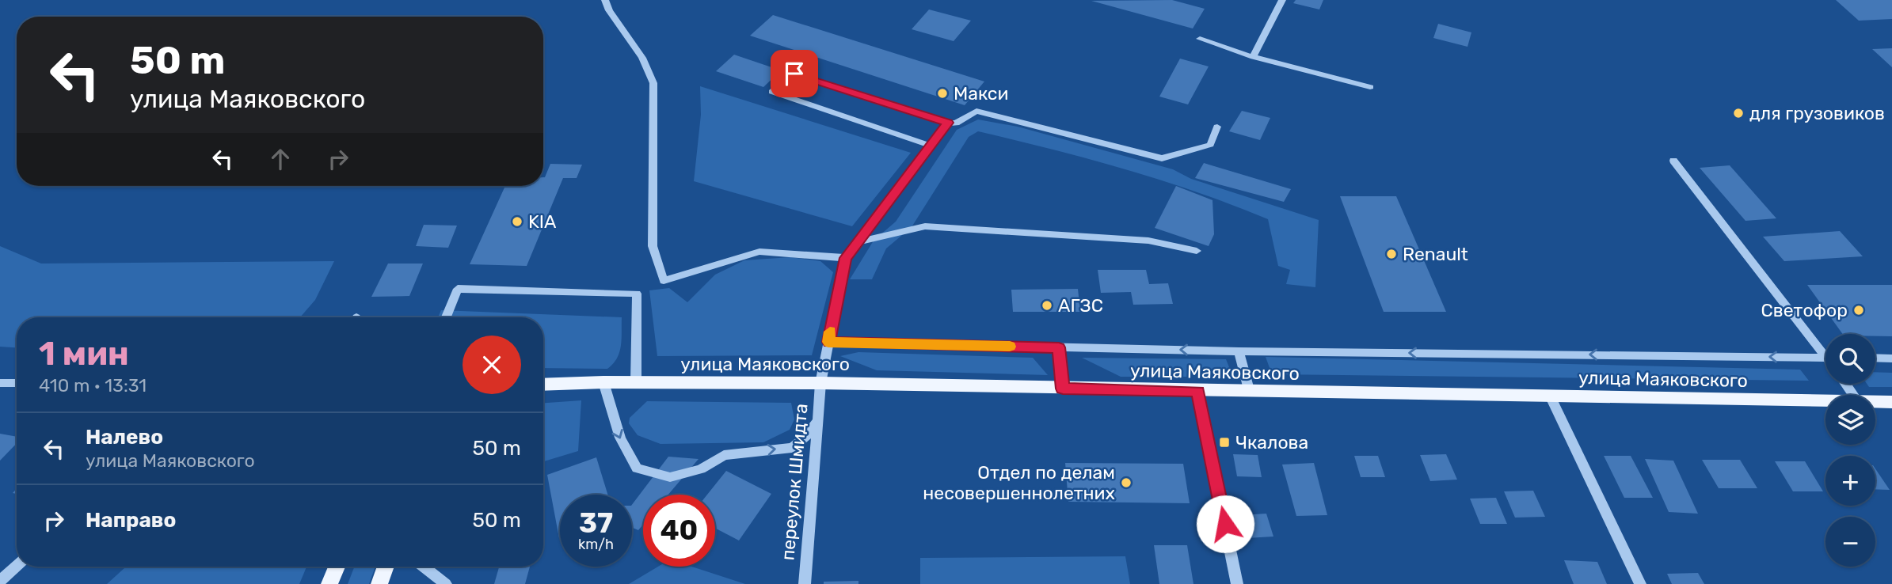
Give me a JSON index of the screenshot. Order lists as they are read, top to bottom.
{
  "streets": {
    "main road": ["улица Маяковского"],
    "street": ["переулок Шмидта"]
  },
  "crossings": [
    ["улица Маяковского", "переулок Шмидта"]
  ],
  "places": {
    "other": [
      "Макси",
      "для грузовиков",
      "KIA",
      "Renault",
      "АГЗС",
      "Светофор",
      "Отдел по делам несовершеннолетних"
    ],
    "transit": ["Чкалова"]
  },
  "page": {
    "turn": ["50 m", "улица Маяковского"],
    "heading": ["1 мин", "410 m · 13:31"],
    "map_buttons": ["+", "−"],
    "list": [
      {
        "name": "Налево",
        "note": "улица Маяковского",
        "value": "50 m"
      },
      {
        "name": "Направо",
        "value": "50 m"
      }
    ],
    "speed": "37 km/h",
    "limit": "40"
  }
}
